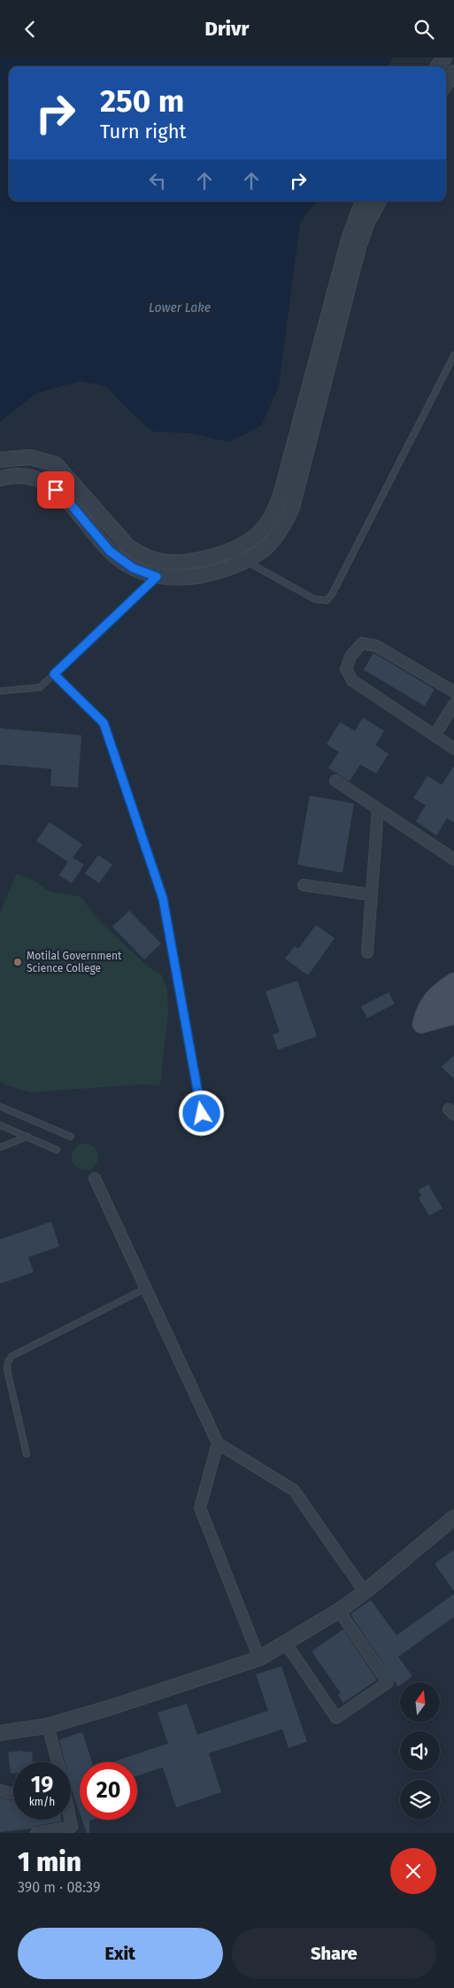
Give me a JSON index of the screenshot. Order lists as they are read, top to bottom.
{
  "water": ["Lower Lake"],
  "places": ["Motilal Government Science College"],
  "north": "top",
  "page": {
    "header": "Drivr",
    "turn": ["250 m", "Turn right"],
    "speed": "19 km/h",
    "limit": "20",
    "heading": ["1 min", "390 m · 08:39"],
    "buttons": ["Exit", "Share"]
  }
}
